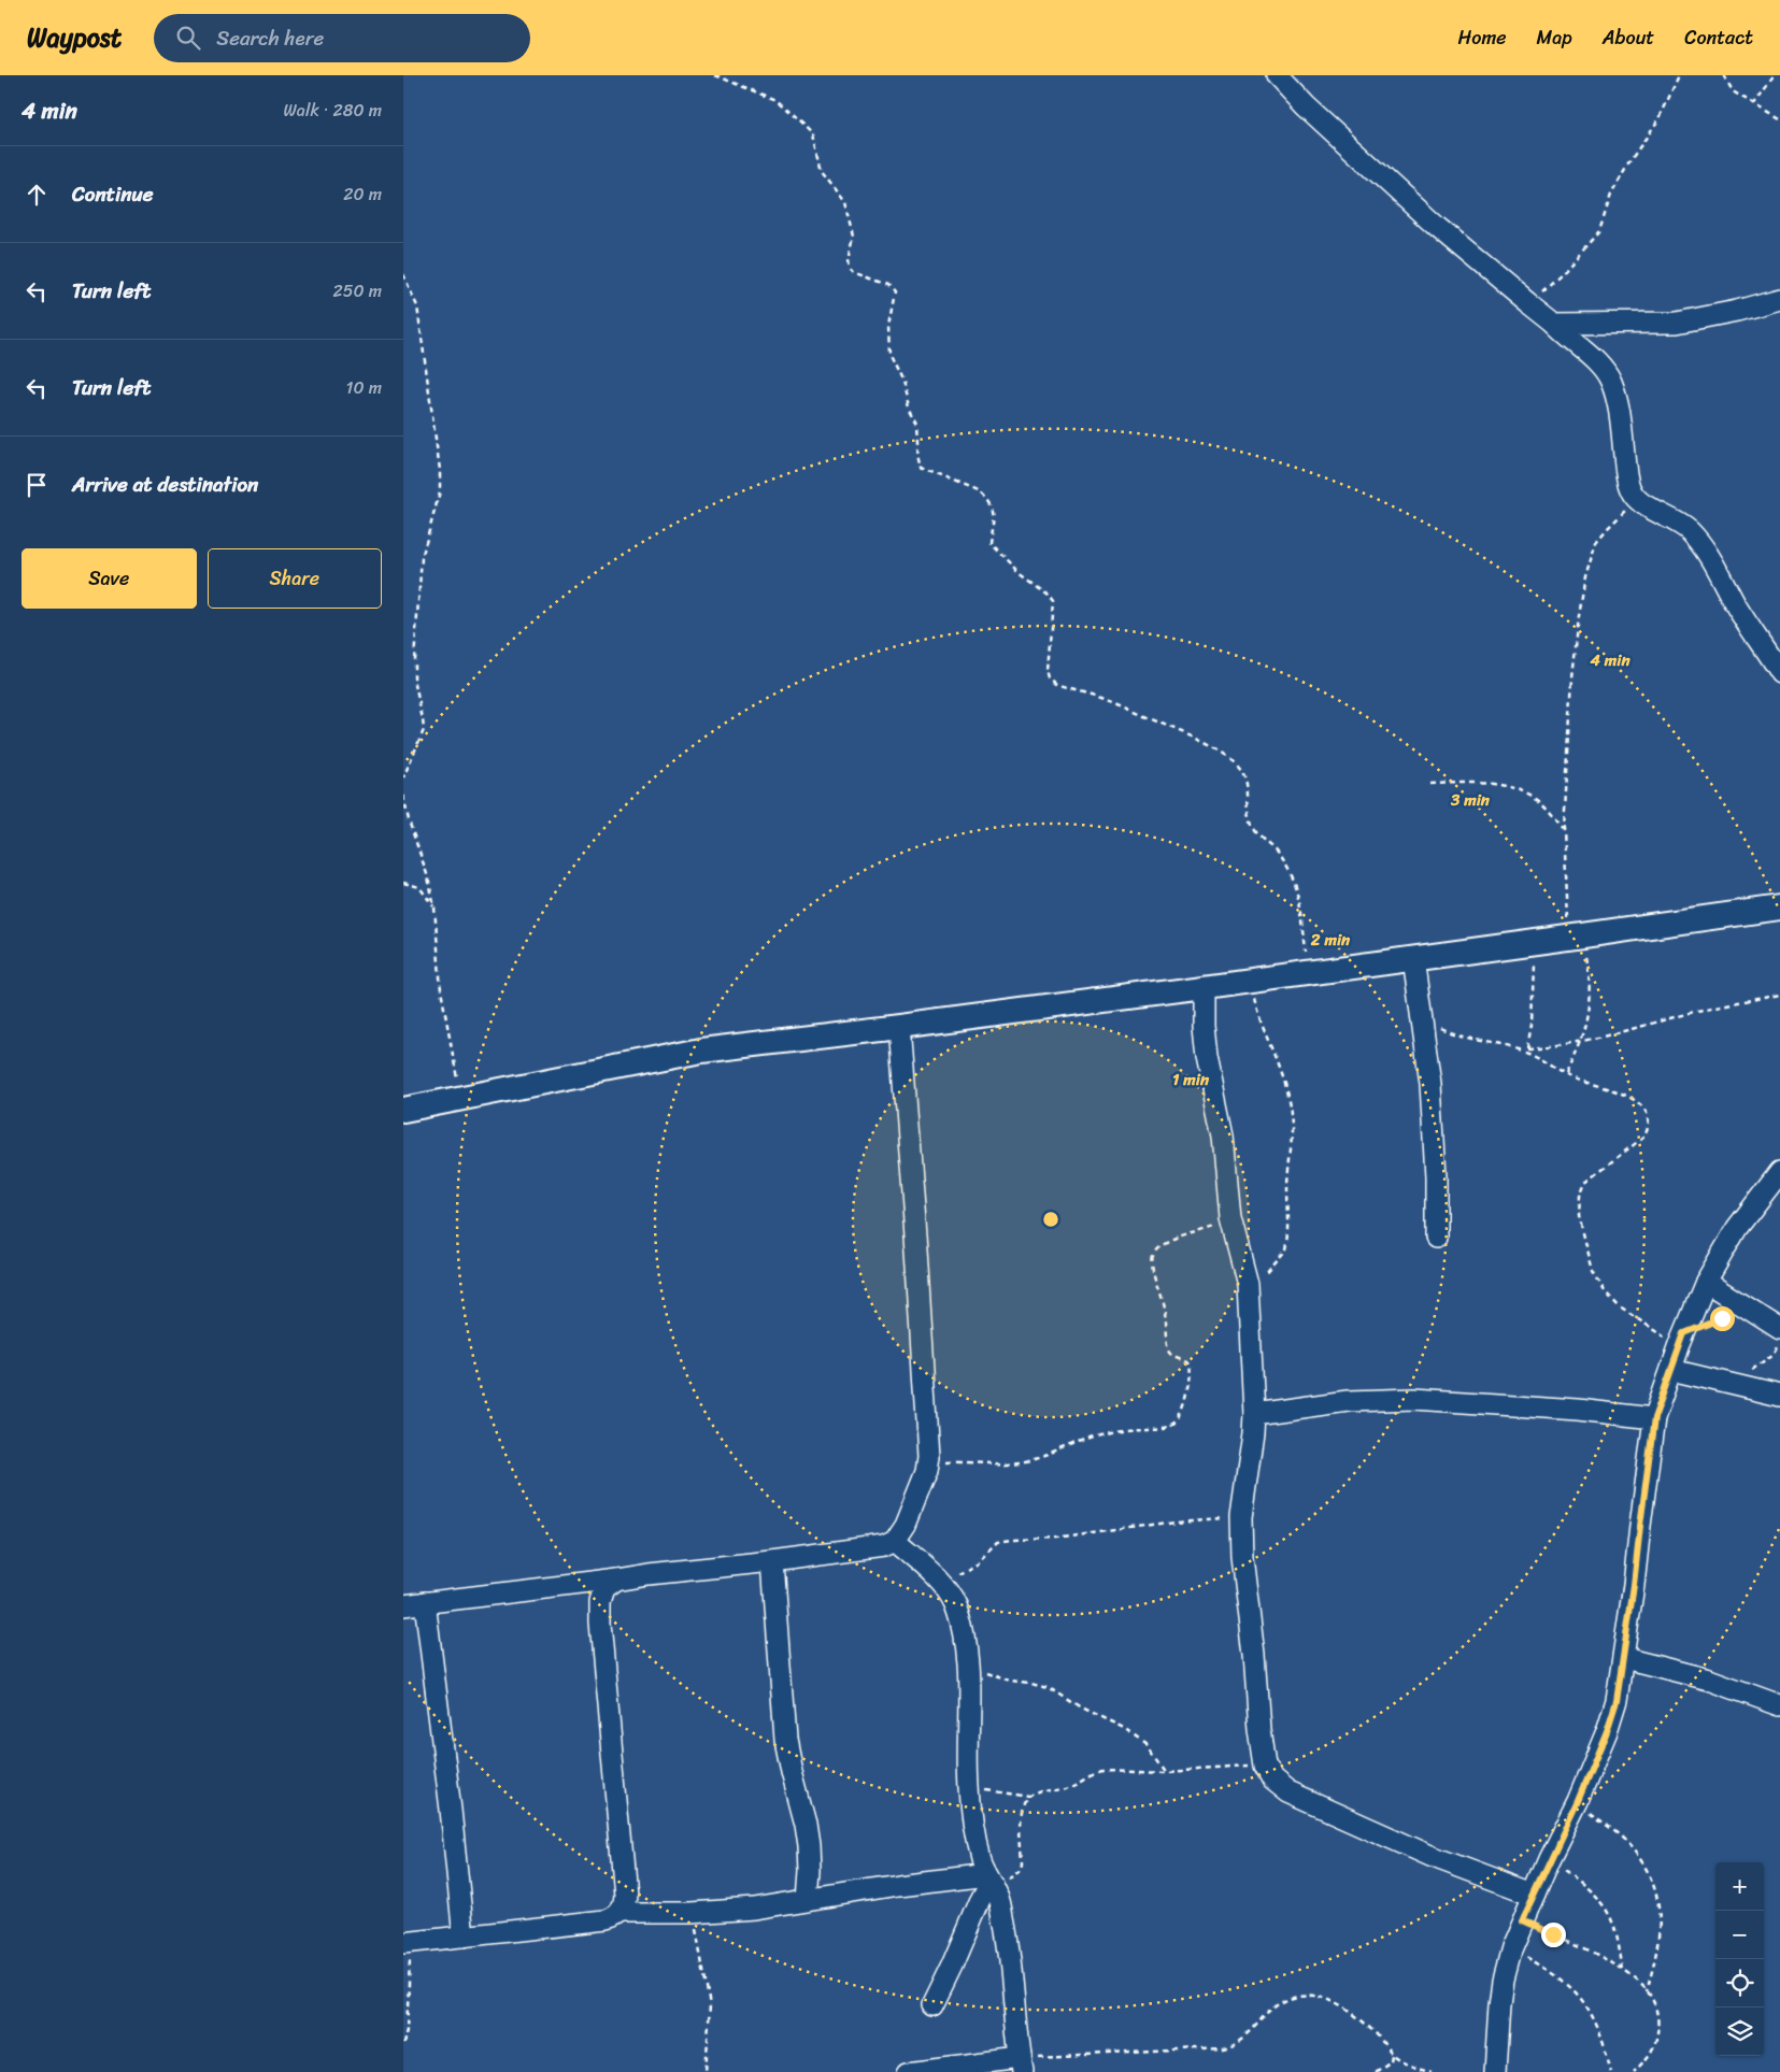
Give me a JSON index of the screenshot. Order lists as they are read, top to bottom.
{
  "page": {
    "header": "Waypost",
    "search": "Search here",
    "nav": [
      "Home",
      "Map",
      "About",
      "Contact"
    ],
    "heading": ["4 min", "Walk · 280 m"],
    "list": [
      ["Continue", "20 m"],
      ["Turn left", "250 m"],
      ["Turn left", "10 m"],
      "Arrive at destination"
    ],
    "buttons": ["Save", "Share"],
    "map_buttons": ["+", "−"]
  },
  "rings": [
    "4 min",
    "3 min",
    "2 min",
    "1 min"
  ]
}
